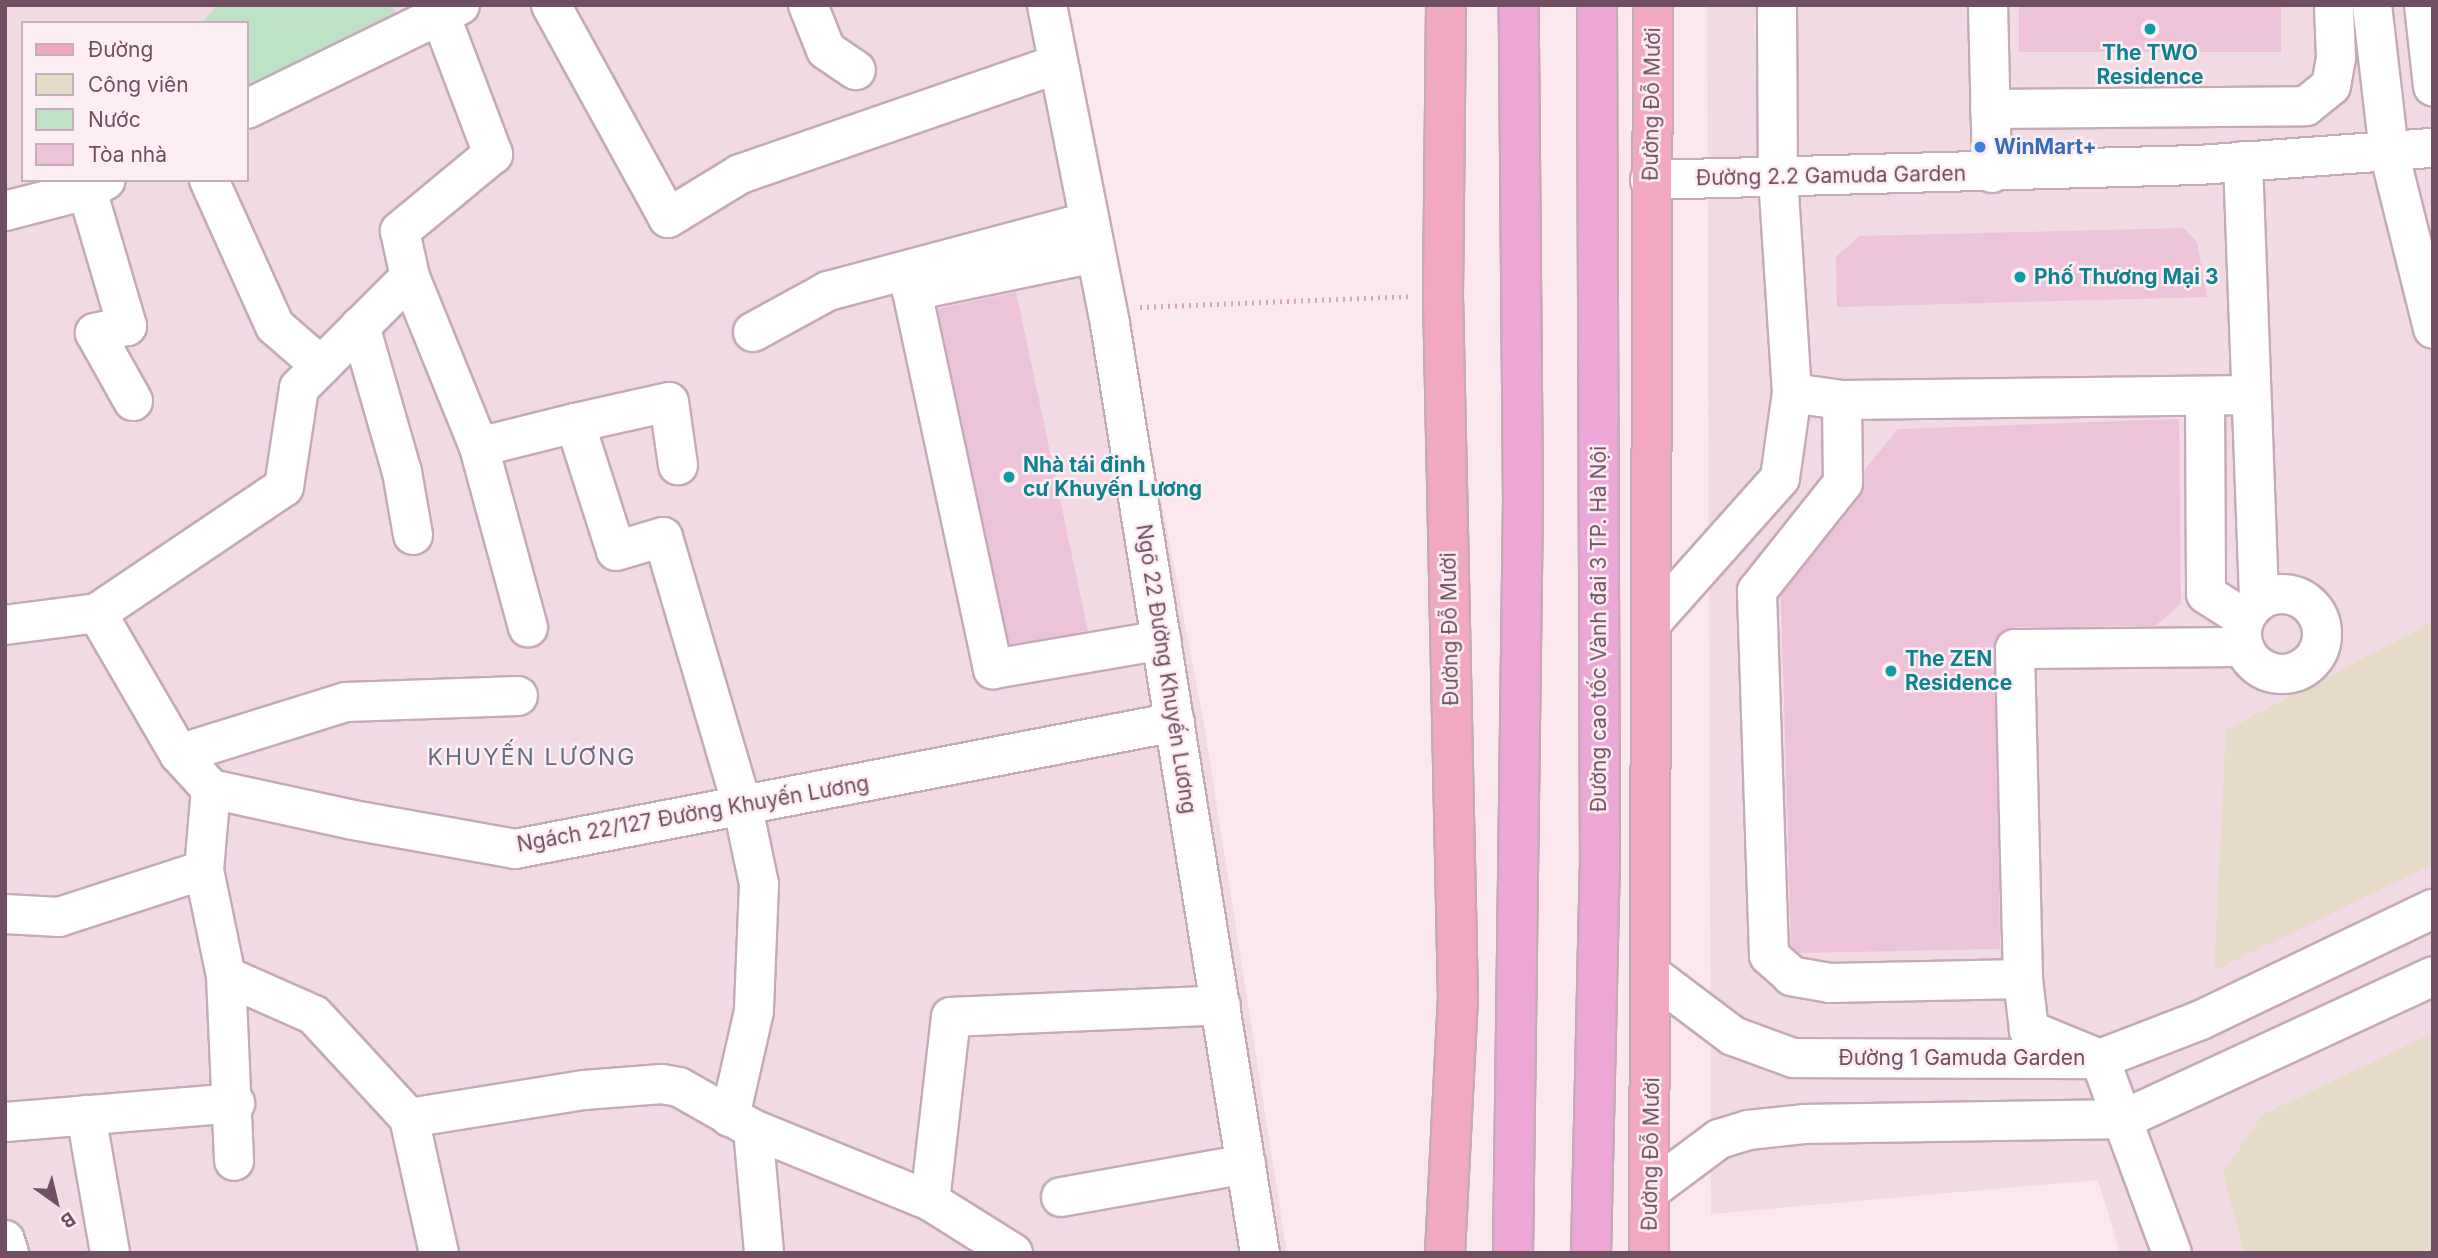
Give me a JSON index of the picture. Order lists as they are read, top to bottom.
{
  "streets": {
    "highway": ["Đường cao tốc Vành đai 3 TP. Hà Nội"],
    "main road": ["Đường Đỗ Mười"],
    "street": [
      "Đường 2.2 Gamuda Garden",
      "Ngõ 22 Đường Khuyến Lương",
      "Ngách 22/127 Đường Khuyến Lương",
      "Đường 1 Gamuda Garden"
    ]
  },
  "crossings": [
    ["Đường Đỗ Mười", "Đường 2.2 Gamuda Garden"],
    ["Đường Đỗ Mười", "Đường 1 Gamuda Garden"],
    ["Ngõ 22 Đường Khuyến Lương", "Ngách 22/127 Đường Khuyến Lương"]
  ],
  "districts": ["KHUYẾN LƯƠNG"],
  "places": [
    "The TWO Residence",
    "WinMart+",
    "Phố Thương Mại 3",
    "Nhà tái định cư Khuyến Lương",
    "The ZEN Residence"
  ],
  "legend": [
    "Đường",
    "Công viên",
    "Nước",
    "Tòa nhà"
  ],
  "north": "bottom right"
}
